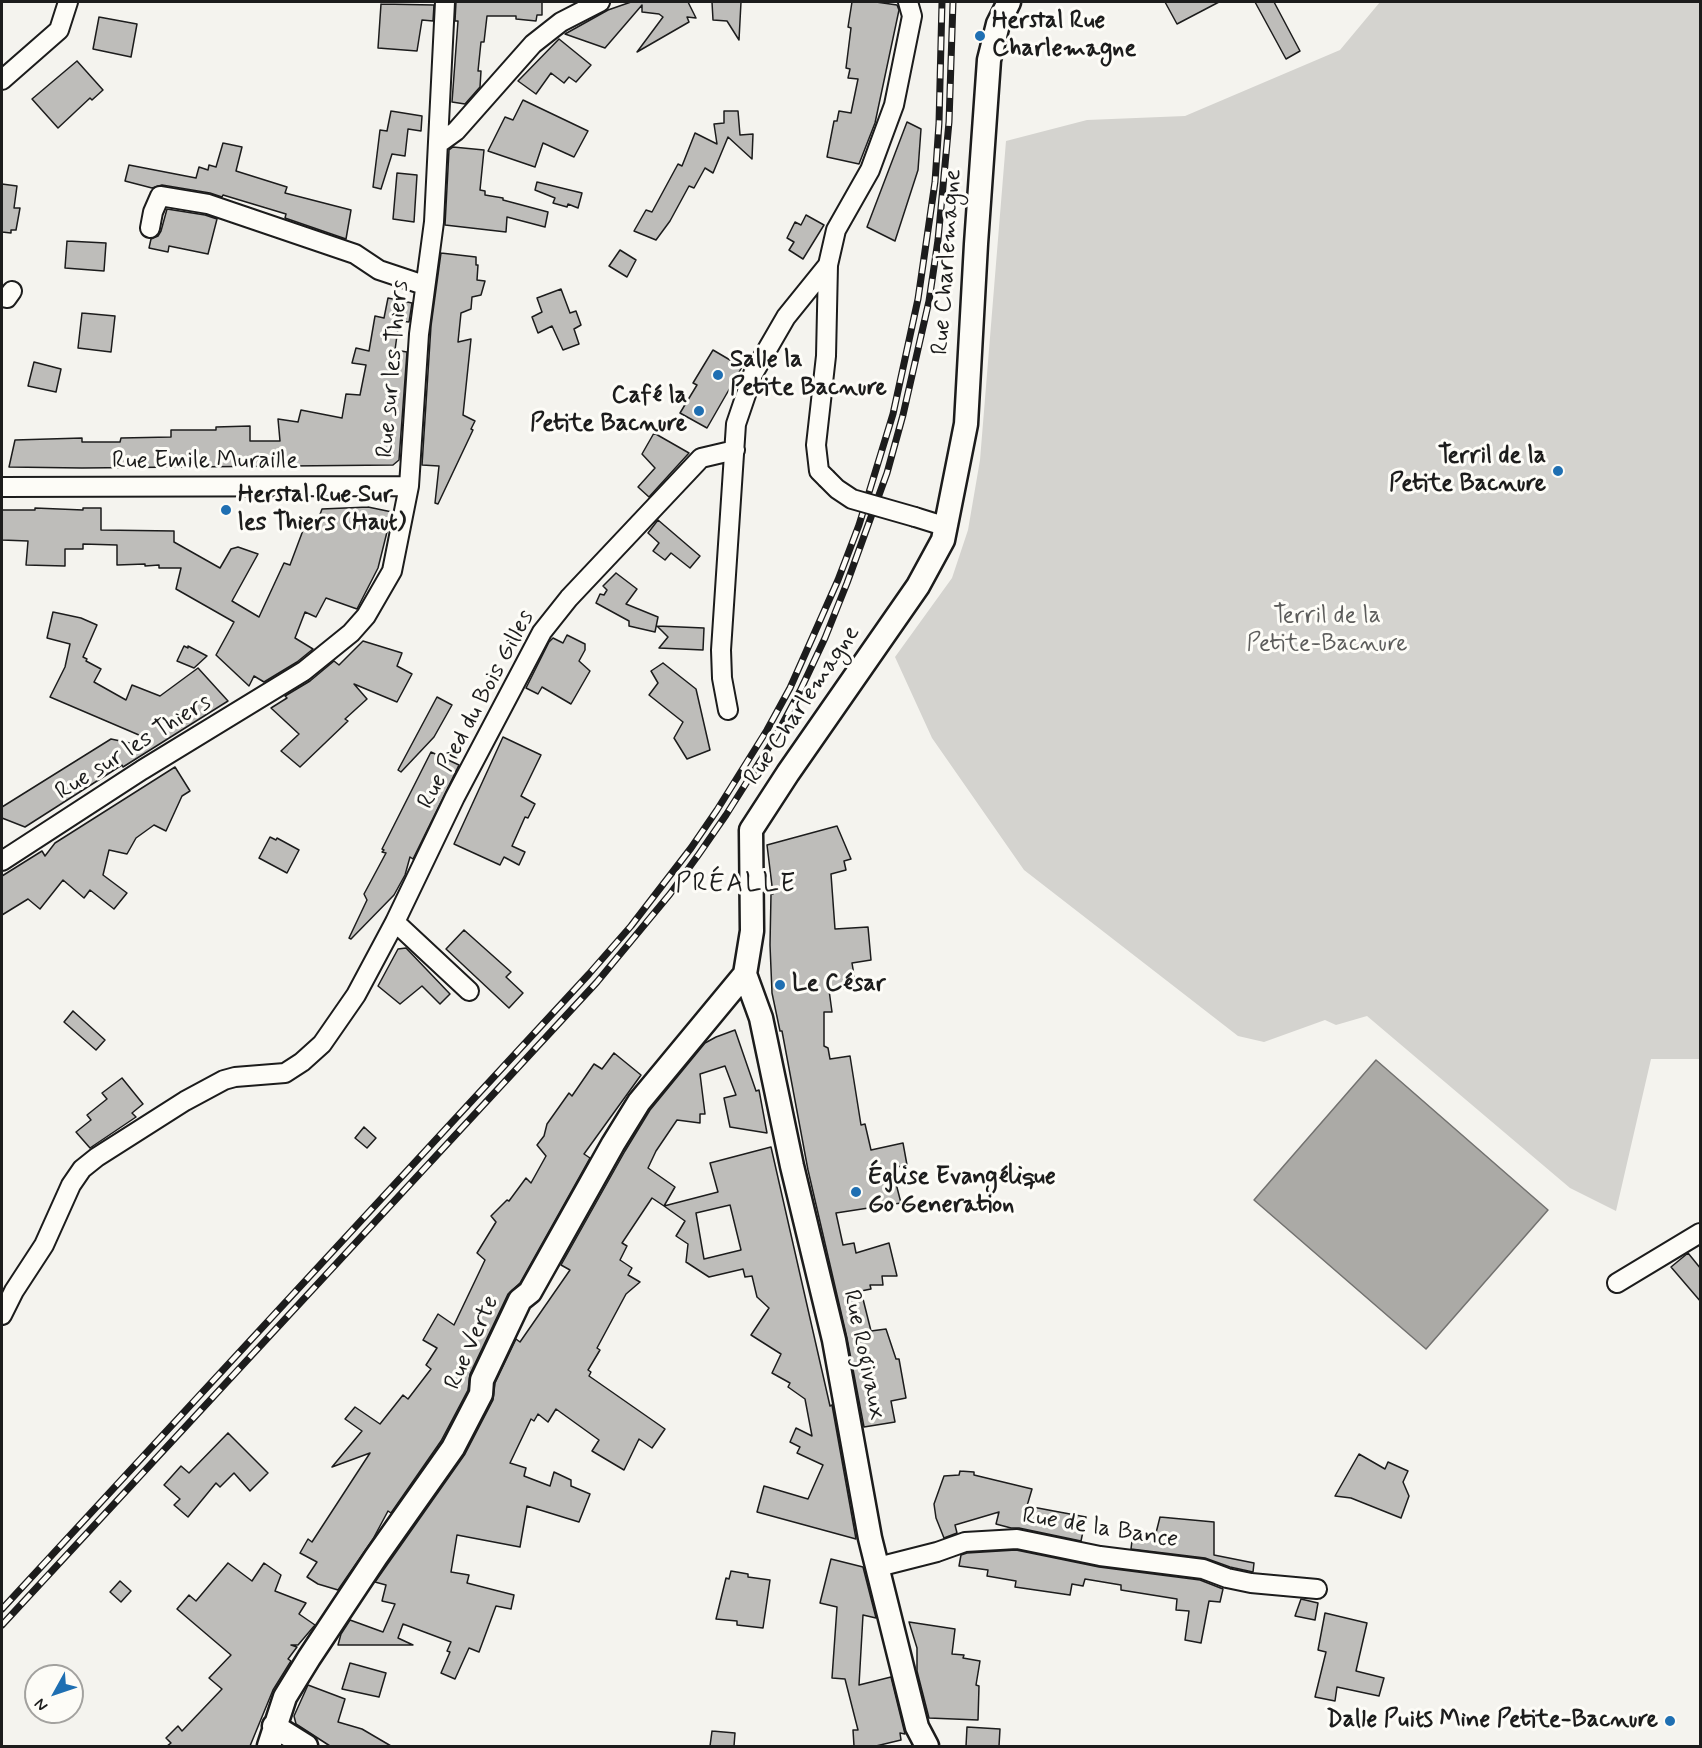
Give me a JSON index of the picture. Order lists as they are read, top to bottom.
{
  "streets": {
    "street": [
      "Rue Charlemagne",
      "Rue sur les Thiers",
      "Rue Emile Muraille",
      "Rue Pied du Bois Gilles",
      "Rue Verte",
      "Rue Rogivaux",
      "Rue de la Bance"
    ]
  },
  "crossings": [
    ["Rue Charlemagne", "Rue Verte"],
    ["Rue Charlemagne", "Rue Rogivaux"],
    ["Rue sur les Thiers", "Rue Emile Muraille"],
    ["Rue Verte", "Rue Rogivaux"],
    ["Rue Rogivaux", "Rue de la Bance"]
  ],
  "districts": ["PRÉALLE"],
  "parks": ["Terril de la Petite-Bacnure"],
  "places": [
    "Herstal Rue Charlemagne",
    "Salle la Petite Bacnure",
    "Café la Petite Bacnure",
    "Terril de la Petite Bacnure",
    "Herstal Rue Sur les Thiers (Haut)",
    "Le César",
    "Église Evangélique Go Generation",
    "Dalle Puits Mine Petite-Bacnure"
  ],
  "north": "bottom left"
}
